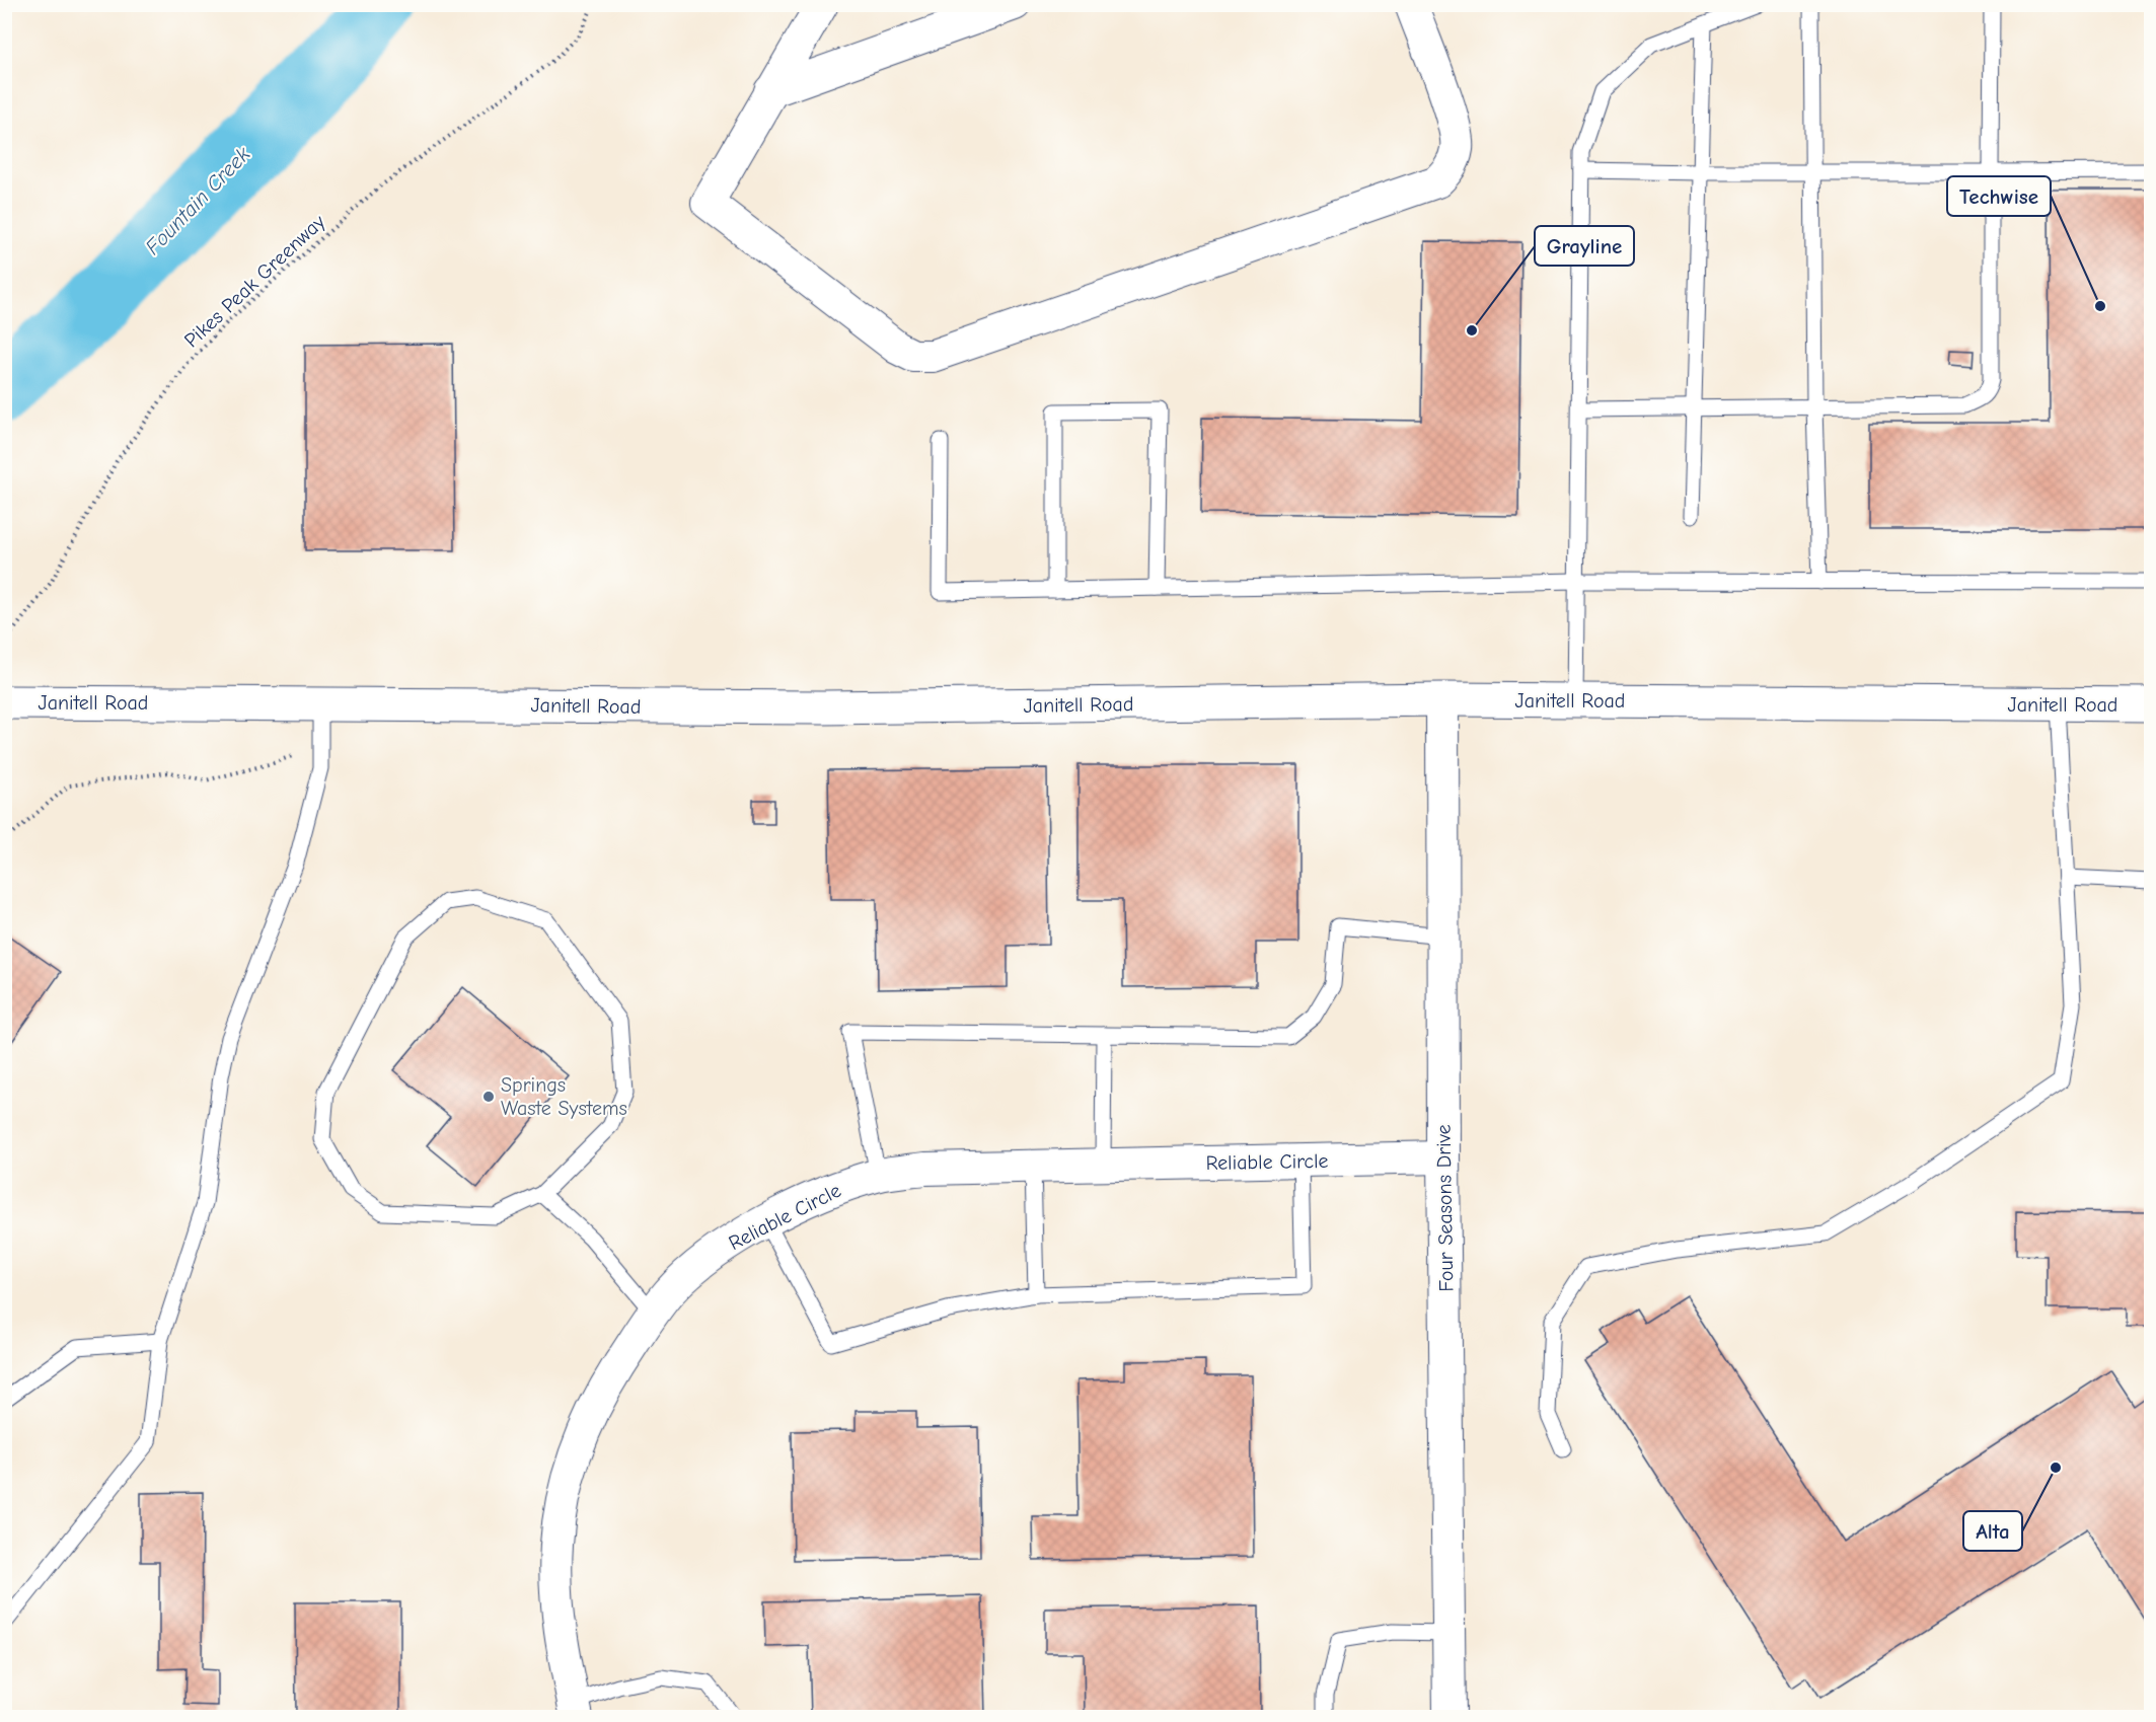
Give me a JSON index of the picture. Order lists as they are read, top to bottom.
{
  "streets": {
    "street": ["Janitell Road", "Reliable Circle", "Four Seasons Drive"],
    "path": ["Pikes Peak Greenway"]
  },
  "crossings": [
    ["Janitell Road", "Four Seasons Drive"],
    ["Reliable Circle", "Four Seasons Drive"]
  ],
  "water": ["Fountain Creek"],
  "places": [
    "Techwise",
    "Grayline",
    "Springs Waste Systems",
    "Alta"
  ]
}
